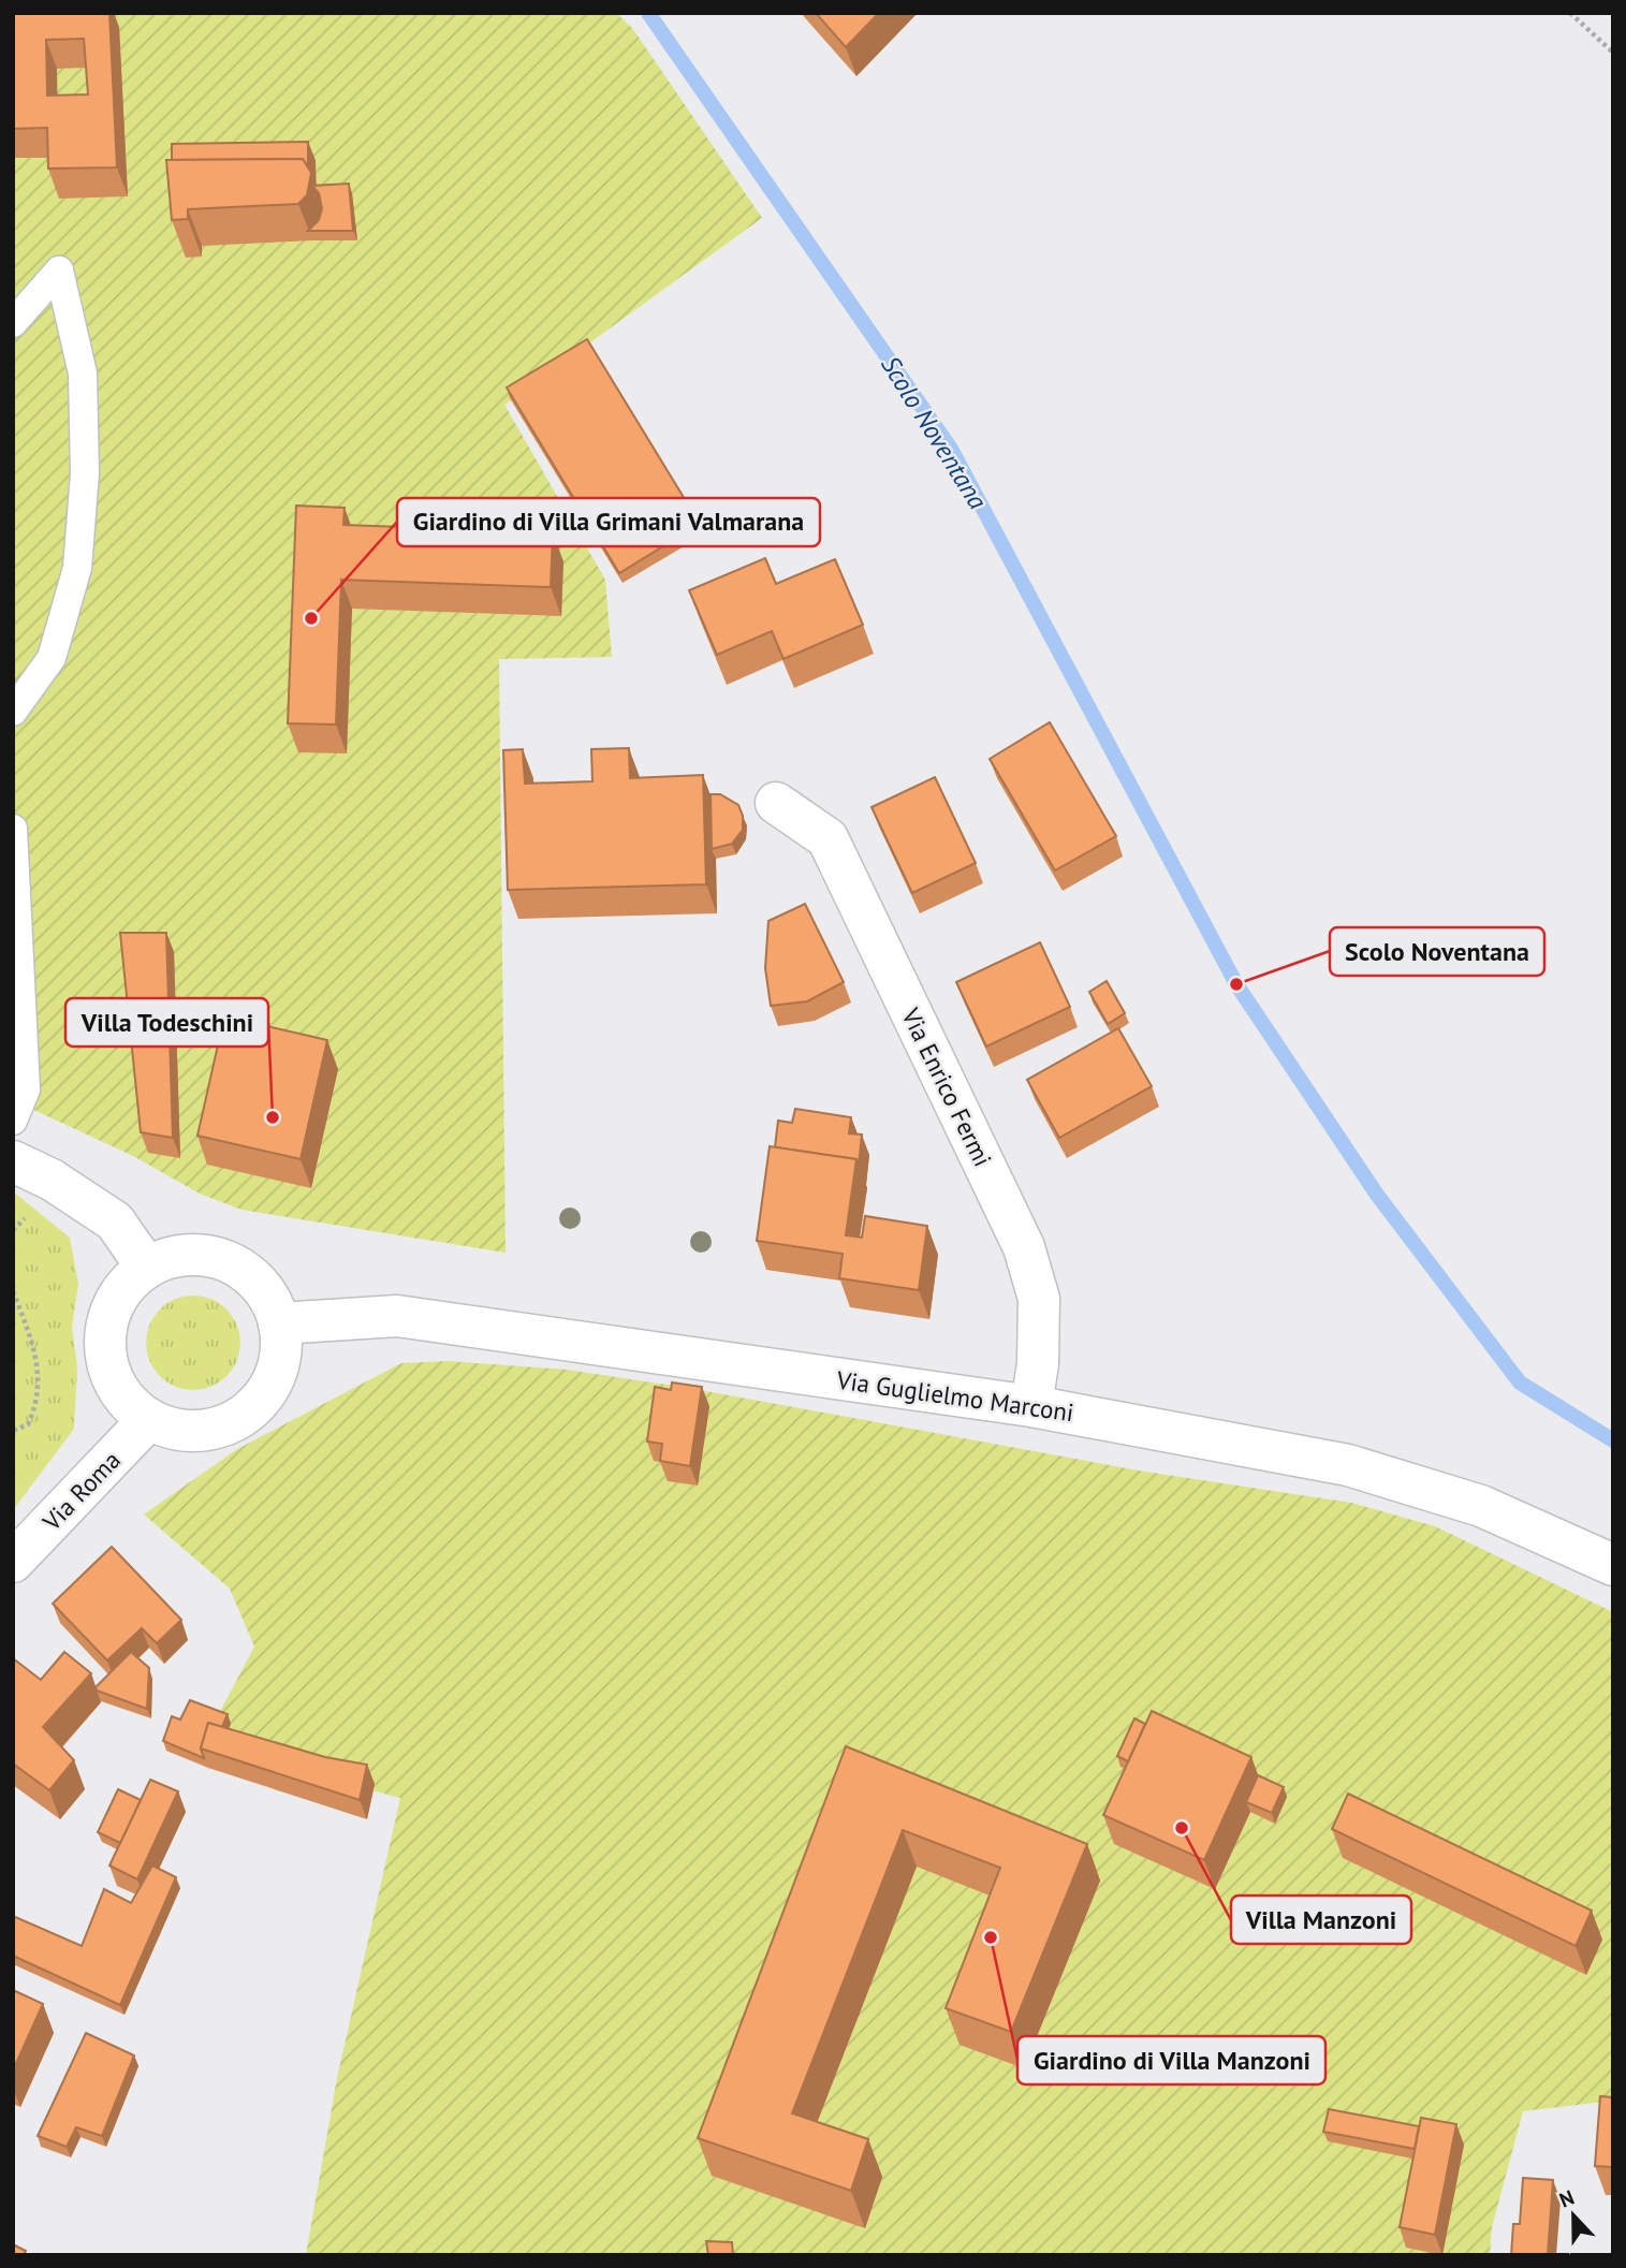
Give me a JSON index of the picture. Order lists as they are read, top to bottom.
{
  "streets": {
    "street": ["Via Enrico Fermi", "Via Guglielmo Marconi", "Via Roma"]
  },
  "crossings": [
    ["Via Enrico Fermi", "Via Guglielmo Marconi"],
    ["Via Guglielmo Marconi", "Via Roma"]
  ],
  "water": ["Scolo Noventana"],
  "places": [
    "Giardino di Villa Grimani Valmarana",
    "Scolo Noventana",
    "Villa Todeschini",
    "Villa Manzoni",
    "Giardino di Villa Manzoni"
  ],
  "north": "top"
}
